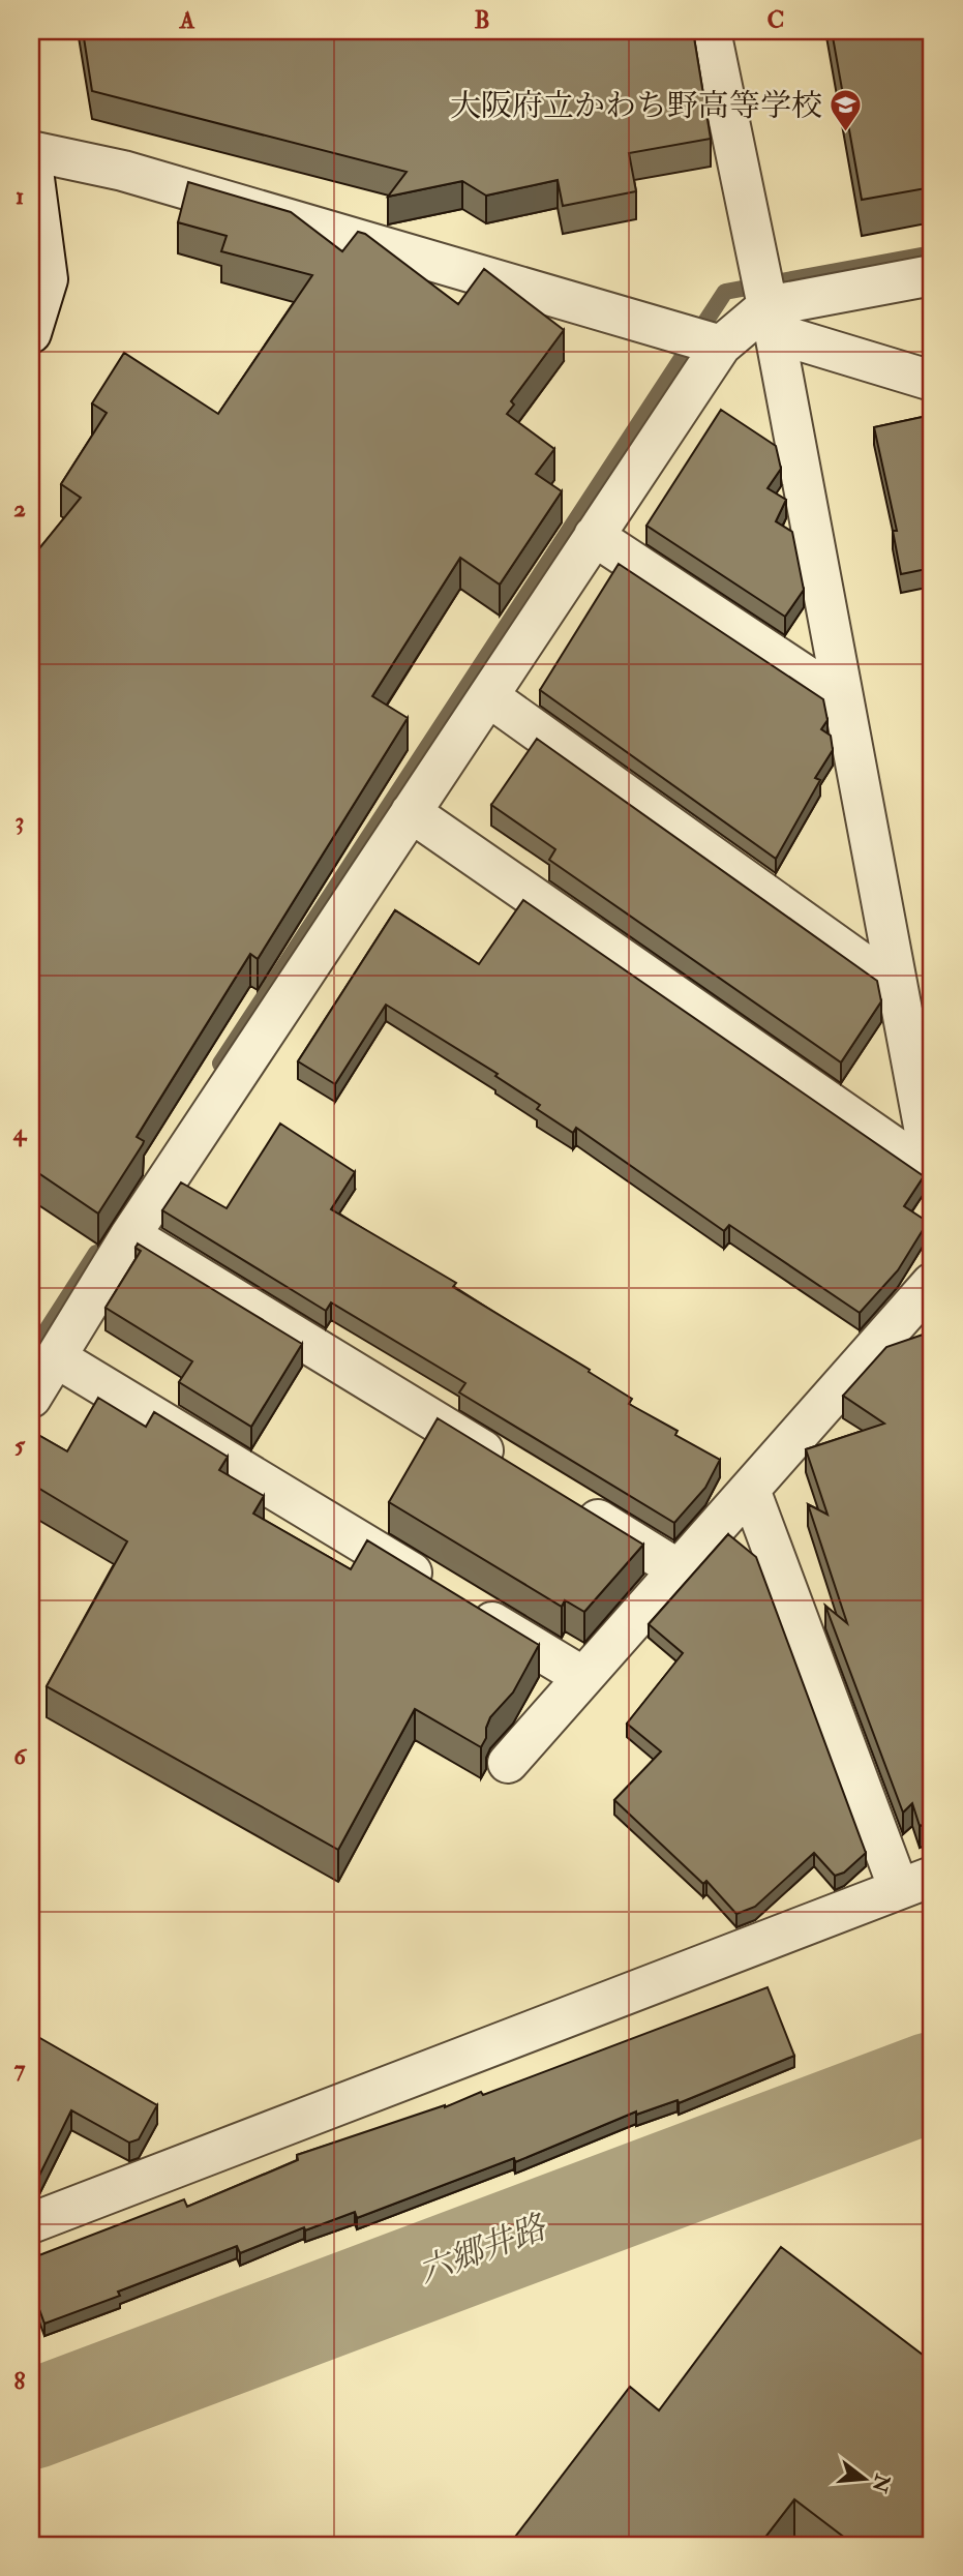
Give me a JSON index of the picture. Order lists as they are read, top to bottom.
{
  "water": ["六郷井路"],
  "places": {
    "school or university": ["大阪府立かわち野高等学校"]
  },
  "north": "right",
  "grid": {
    "columns": ["A", "B", "C"],
    "rows": [
      "1",
      "2",
      "3",
      "4",
      "5",
      "6",
      "7",
      "8"
    ]
  }
}
